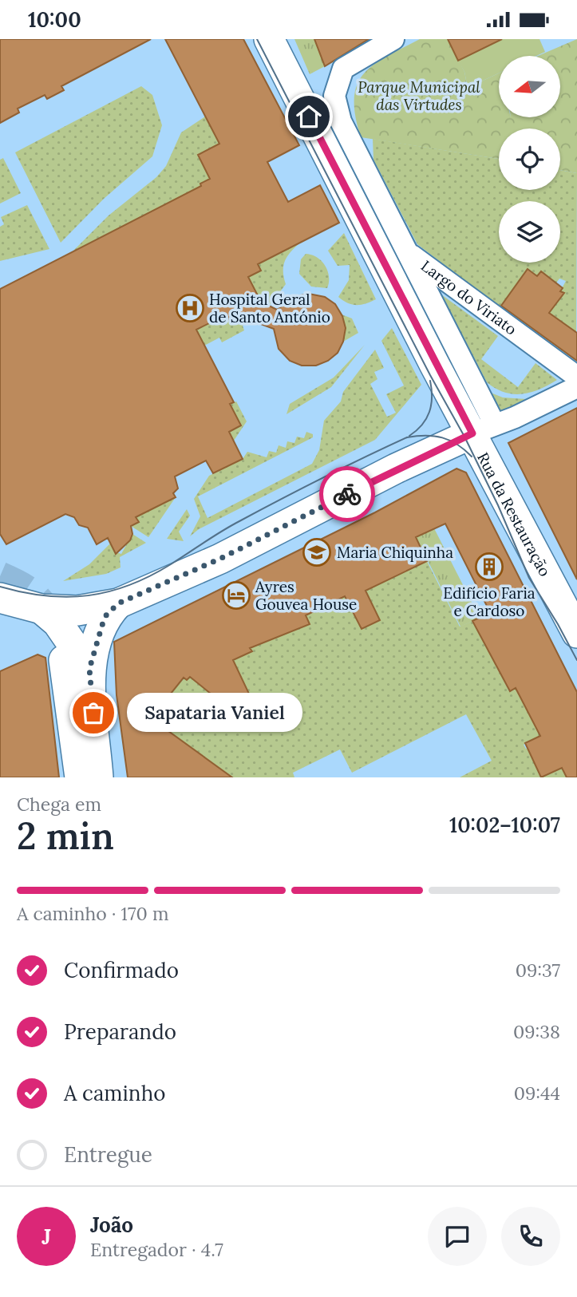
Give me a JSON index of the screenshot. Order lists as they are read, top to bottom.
{
  "streets": {
    "main road": ["Rua da Restauração"],
    "street": ["Largo do Viriato"]
  },
  "crossings": [
    ["Largo do Viriato", "Rua da Restauração"]
  ],
  "parks": ["Parque Municipal das Virtudes"],
  "places": {
    "hospital": ["Hospital Geral de Santo António"],
    "school or university": ["Maria Chiquinha"],
    "building": ["Edifício Faria e Cardoso"],
    "hotel": ["Ayres Gouvea House"],
    "other": ["Sapataria Vaniel"]
  },
  "north": "left",
  "page": {
    "status": "10:00",
    "bubble": "Sapataria Vaniel",
    "heading": ["2 min", "Chega em", "10:02–10:07"],
    "panel": ["João", "Entregador · 4.7"],
    "bar": "A caminho · 170 m",
    "list": [
      ["Confirmado", "09:37"],
      ["Preparando", "09:38"],
      ["A caminho", "09:44"],
      "Entregue"
    ],
    "round": "J"
  }
}
